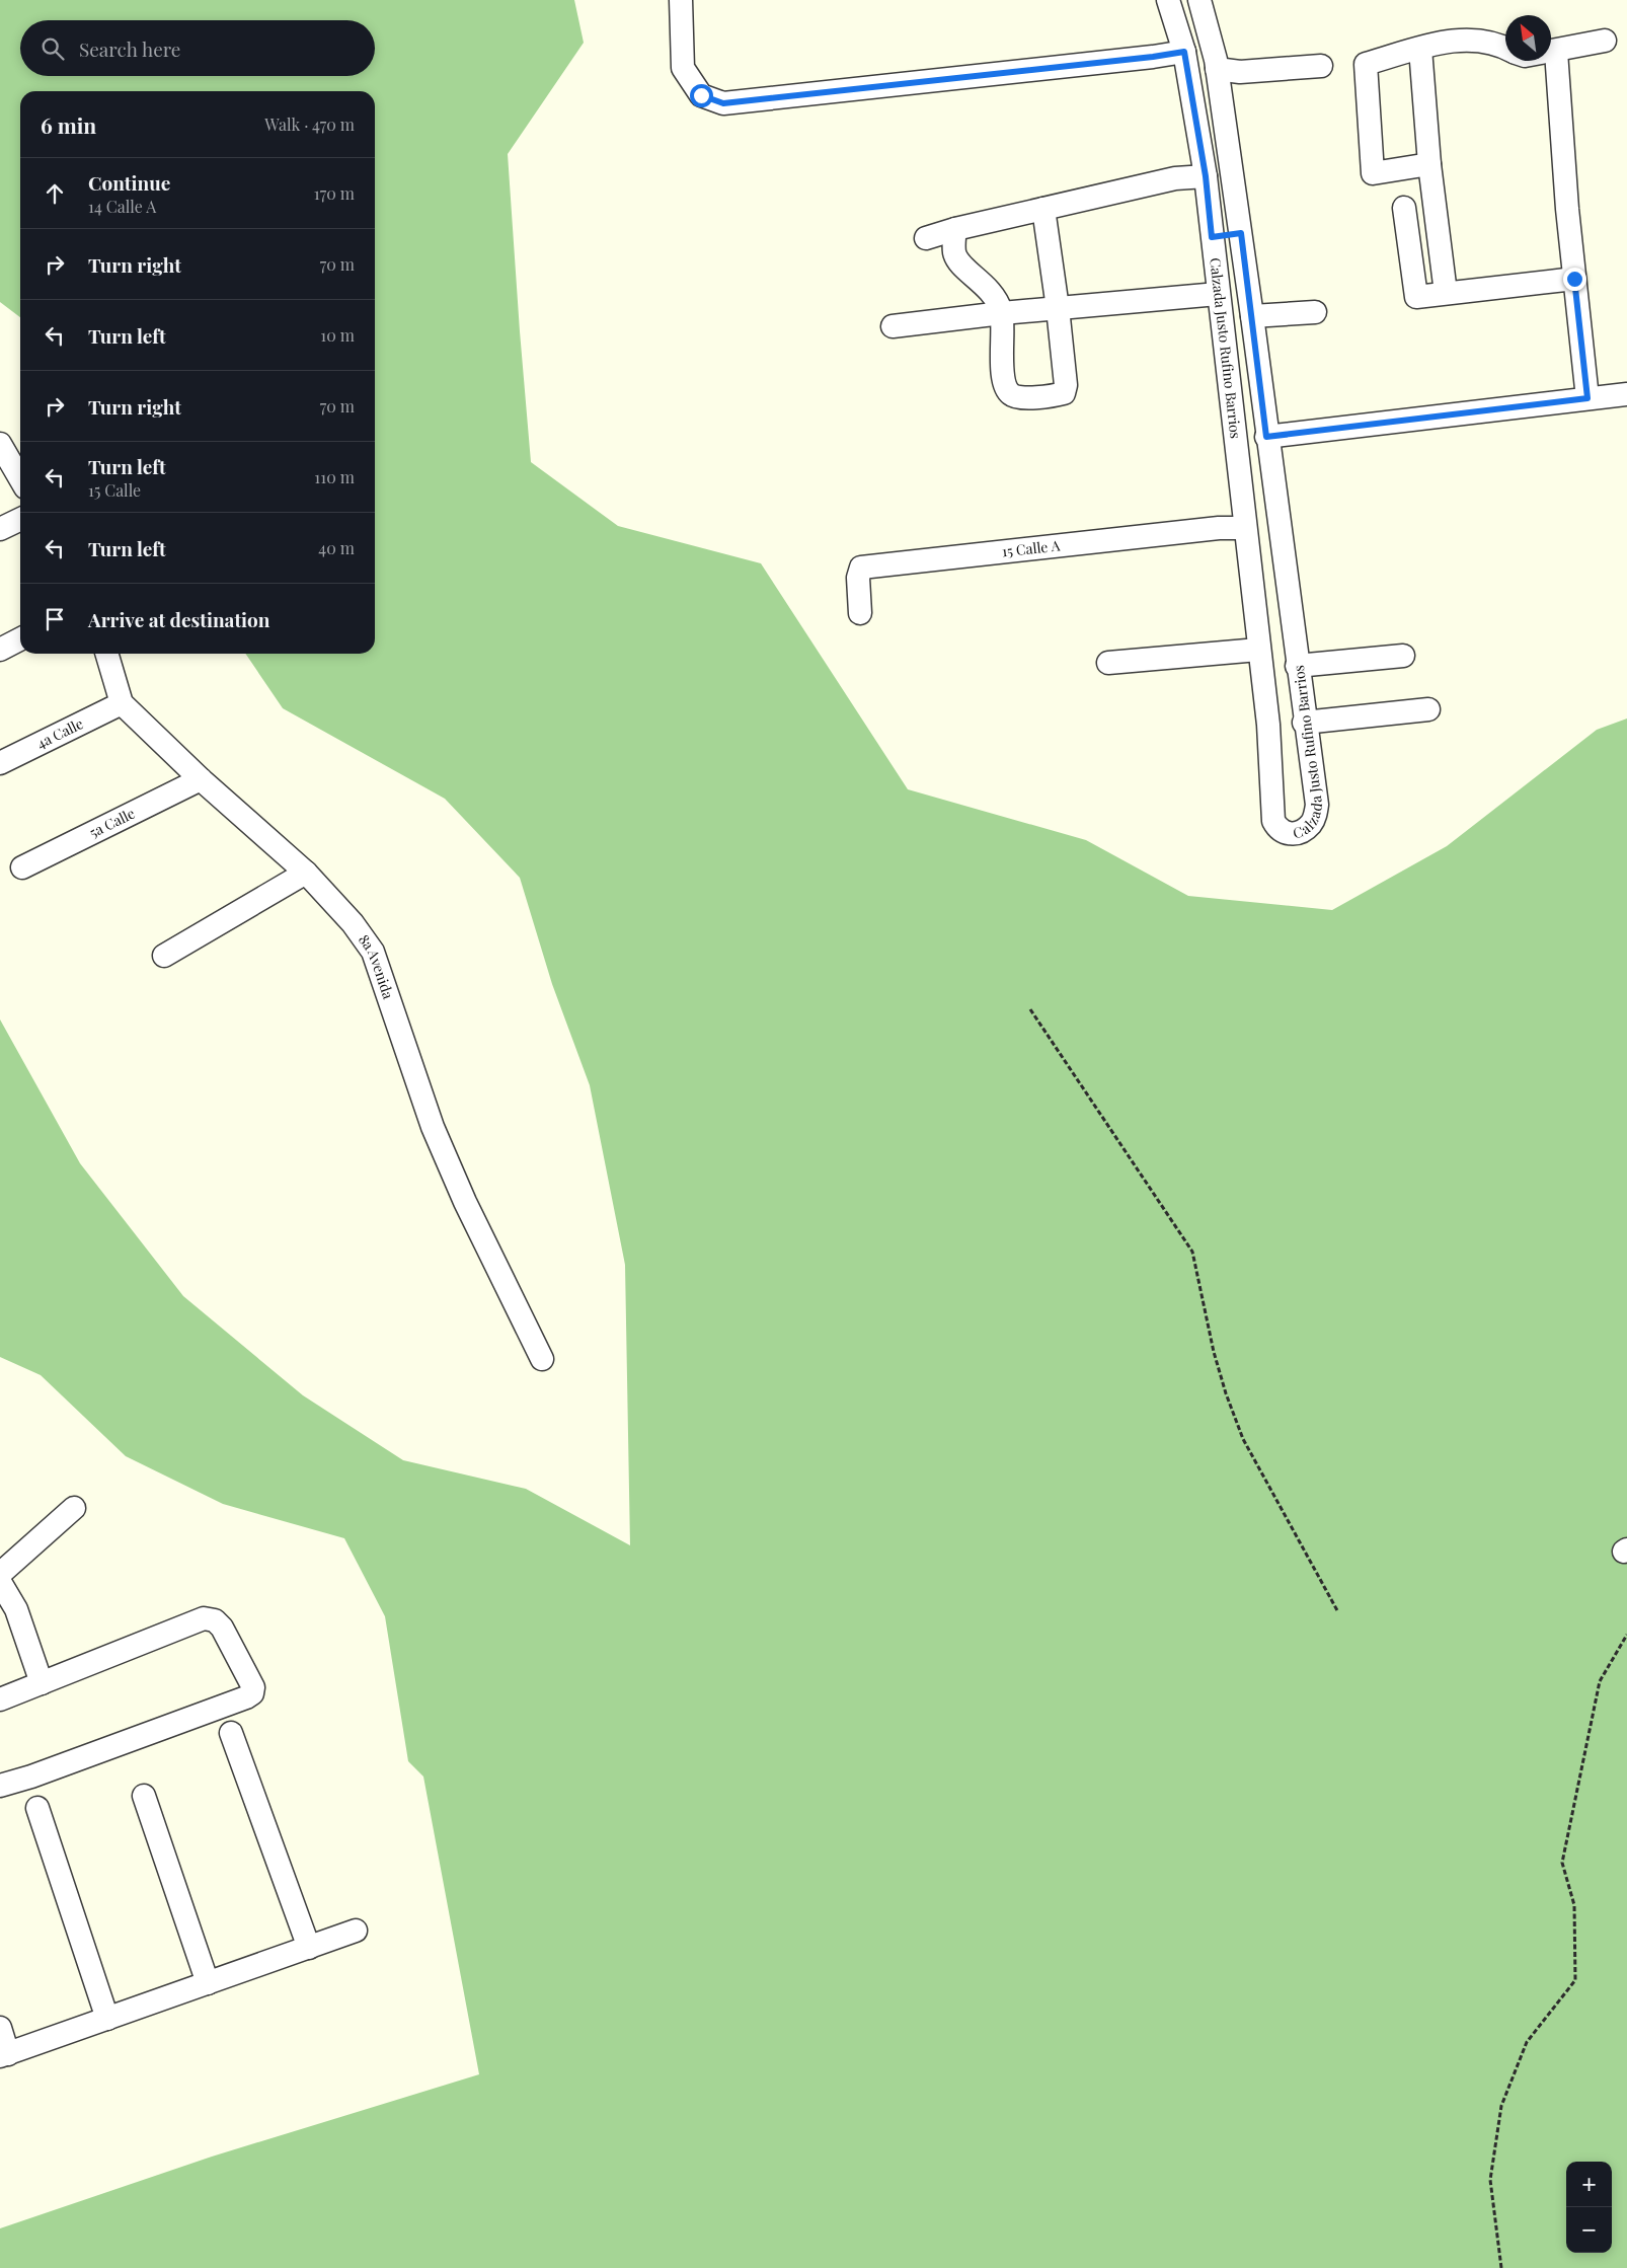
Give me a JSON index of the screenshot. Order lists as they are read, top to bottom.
{
  "streets": {
    "street": [
      "Calzada Justo Rufino Barrios",
      "15 Calle A",
      "4a Calle",
      "5a Calle",
      "8a Avenida"
    ]
  },
  "crossings": [
    ["Calzada Justo Rufino Barrios", "15 Calle A"],
    ["4a Calle", "8a Avenida"],
    ["5a Calle", "8a Avenida"]
  ],
  "north": "top left",
  "page": {
    "search": "Search here",
    "heading": ["6 min", "Walk · 470 m"],
    "list": [
      ["Continue", "14 Calle A", "170 m"],
      ["Turn right", "70 m"],
      ["Turn left", "10 m"],
      ["Turn right", "70 m"],
      ["Turn left", "15 Calle", "110 m"],
      ["Turn left", "40 m"],
      "Arrive at destination"
    ],
    "map_buttons": ["+", "−"]
  }
}
